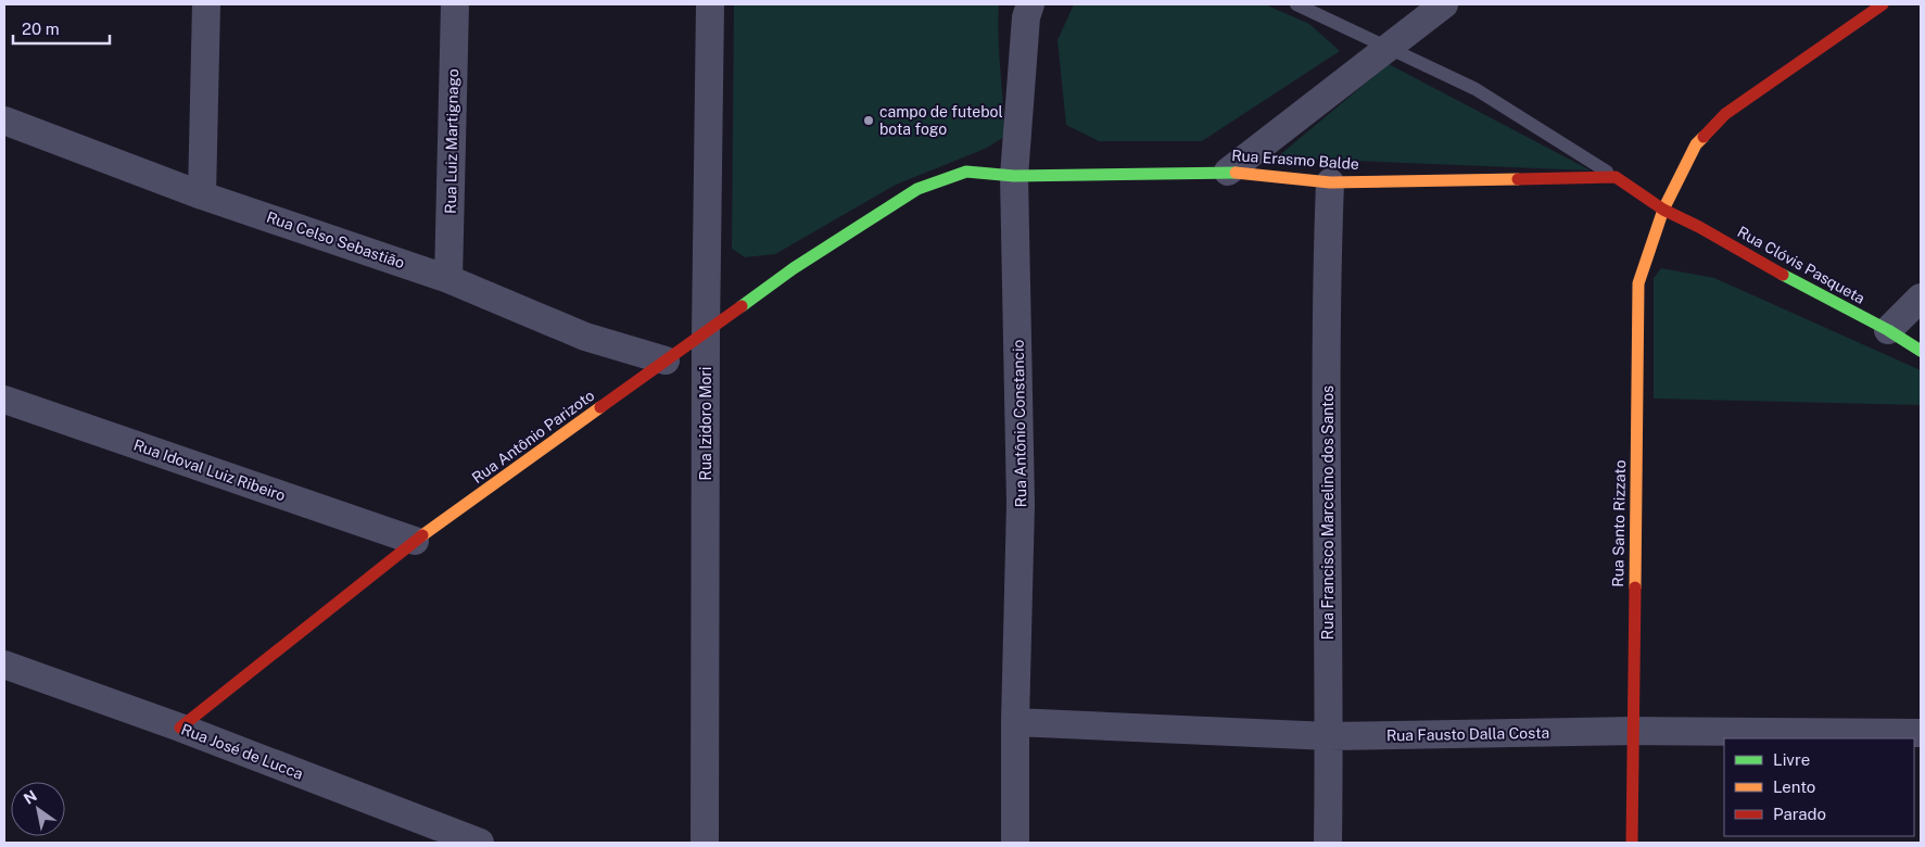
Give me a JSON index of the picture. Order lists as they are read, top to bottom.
{
  "streets": {
    "street": [
      "Rua Luiz Martignago",
      "Rua Erasmo Balde",
      "Rua Celso Sebastião",
      "Rua Clóvis Pasqueta",
      "Rua Izidoro Mori",
      "Rua Antônio Constancio",
      "Rua Antônio Parizoto",
      "Rua Idoval Luiz Ribeiro",
      "Rua Francisco Marcelino dos Santos",
      "Rua Santo Rizzato",
      "Rua Fausto Dalla Costa",
      "Rua José de Lucca"
    ]
  },
  "crossings": [
    ["Rua Luiz Martignago", "Rua Celso Sebastião"],
    ["Rua Erasmo Balde", "Rua Antônio Constancio"],
    ["Rua Erasmo Balde", "Rua Antônio Parizoto"],
    ["Rua Erasmo Balde", "Rua Francisco Marcelino dos Santos"],
    ["Rua Celso Sebastião", "Rua Antônio Parizoto"],
    ["Rua Clóvis Pasqueta", "Rua Santo Rizzato"],
    ["Rua Izidoro Mori", "Rua Antônio Parizoto"],
    ["Rua Antônio Constancio", "Rua Fausto Dalla Costa"],
    ["Rua Antônio Parizoto", "Rua Idoval Luiz Ribeiro"],
    ["Rua Antônio Parizoto", "Rua José de Lucca"],
    ["Rua Francisco Marcelino dos Santos", "Rua Fausto Dalla Costa"],
    ["Rua Santo Rizzato", "Rua Fausto Dalla Costa"]
  ],
  "places": ["campo de futebol bota fogo"],
  "legend": ["Livre", "Lento", "Parado"],
  "scale_bar": "20 m",
  "north": "top left"
}
